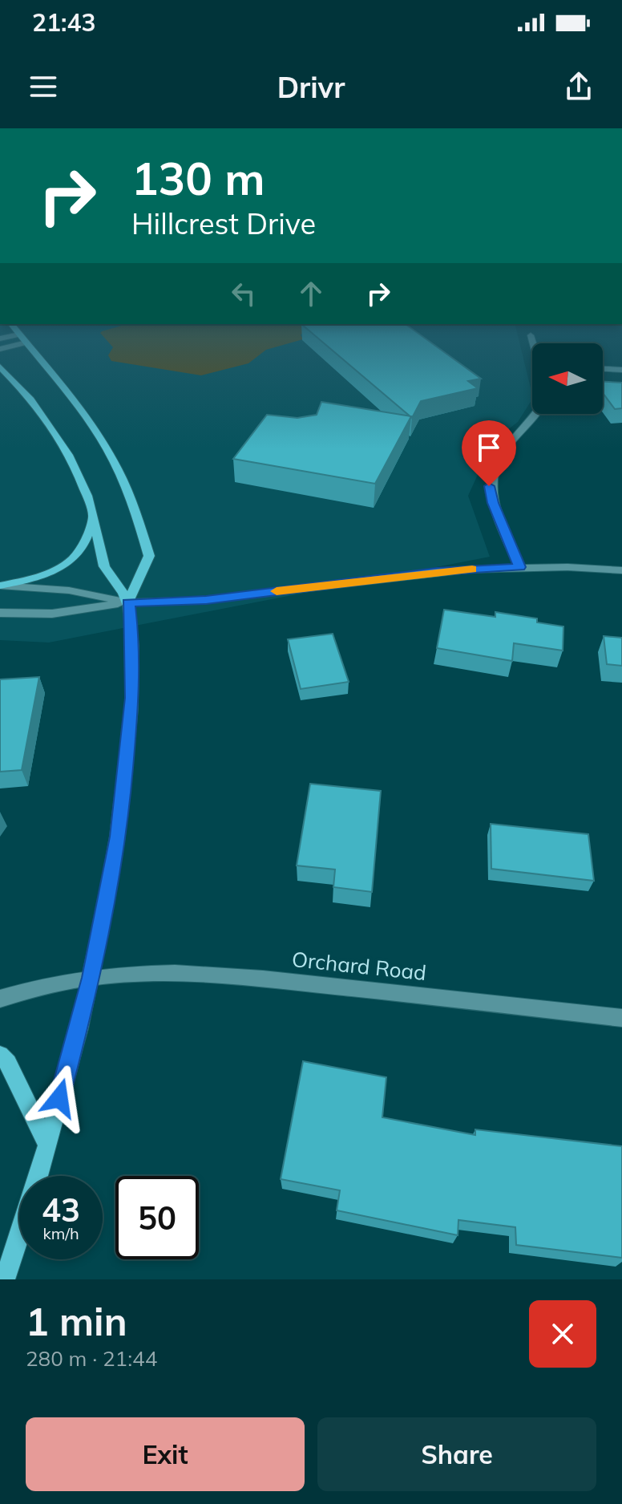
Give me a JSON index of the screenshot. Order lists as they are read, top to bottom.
{
  "streets": {
    "street": ["Orchard Road"]
  },
  "north": "left",
  "page": {
    "status": "21:43",
    "header": "Drivr",
    "turn": ["130 m", "Hillcrest Drive"],
    "speed": "43 km/h",
    "limit": "50",
    "heading": ["1 min", "280 m · 21:44"],
    "buttons": ["Exit", "Share"]
  }
}
